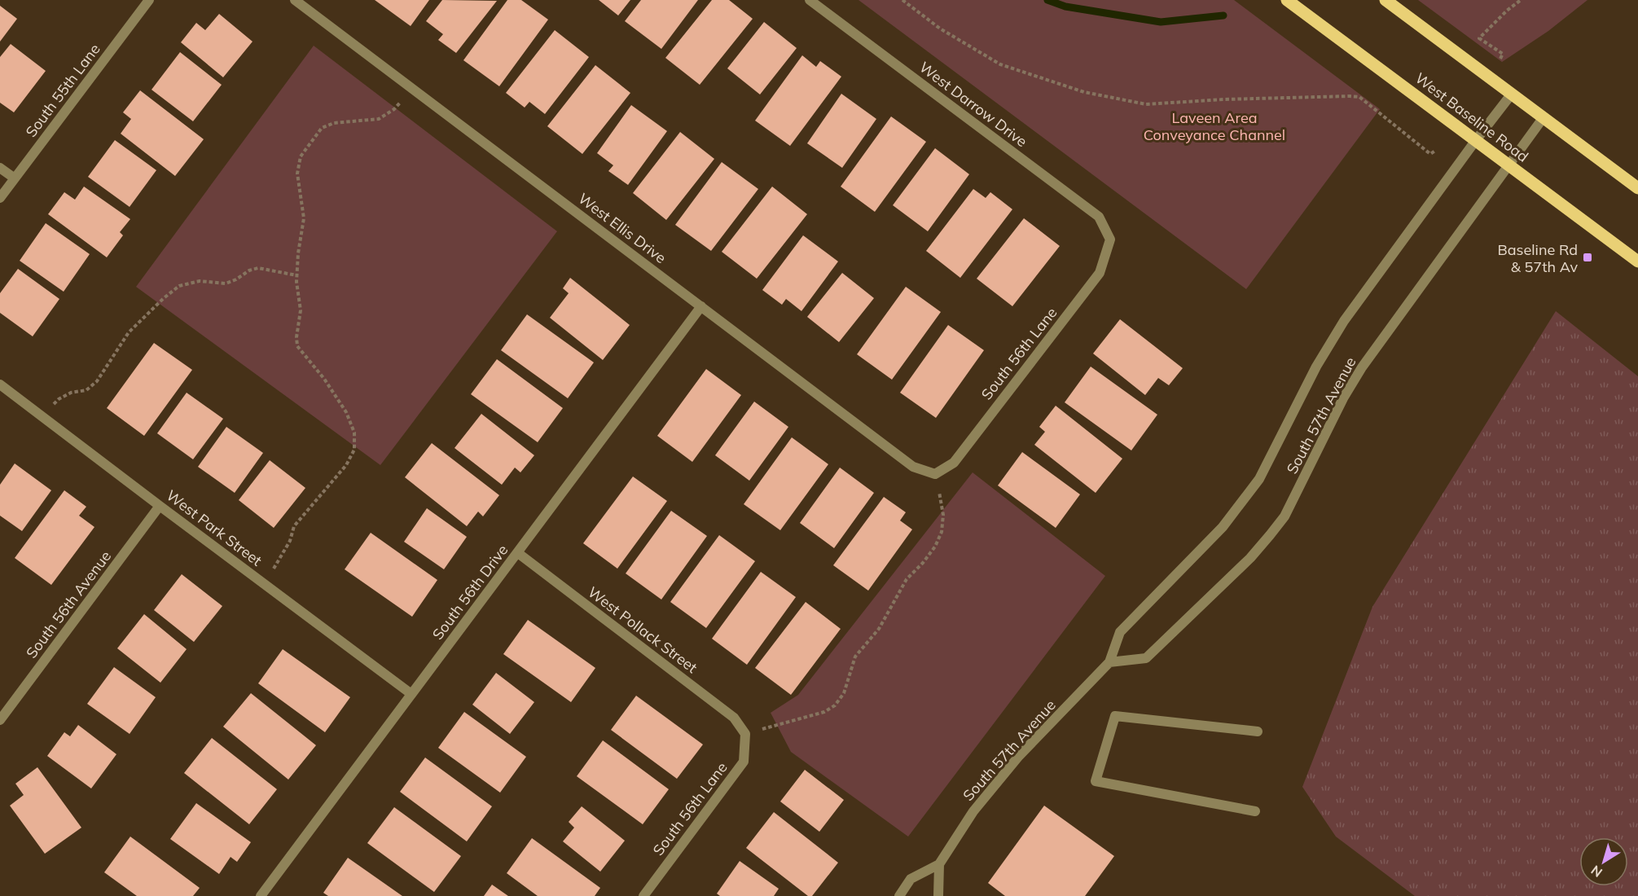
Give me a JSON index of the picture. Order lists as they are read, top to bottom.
{
  "streets": {
    "main road": ["West Baseline Road"],
    "street": [
      "South 55th Lane",
      "West Darrow Drive",
      "West Ellis Drive",
      "South 56th Lane",
      "South 57th Avenue",
      "West Park Street",
      "South 56th Drive",
      "South 56th Avenue",
      "West Pollack Street"
    ]
  },
  "crossings": [
    ["West Darrow Drive", "South 56th Lane"],
    ["West Baseline Road", "South 57th Avenue"],
    ["West Ellis Drive", "South 56th Lane"],
    ["West Ellis Drive", "South 56th Drive"],
    ["South 56th Lane", "West Pollack Street"],
    ["West Park Street", "South 56th Drive"],
    ["West Park Street", "South 56th Avenue"],
    ["South 56th Drive", "West Pollack Street"]
  ],
  "parks": ["Laveen Area Conveyance Channel"],
  "places": {
    "transit": ["Baseline Rd & 57th Av"]
  },
  "north": "bottom left"
}
